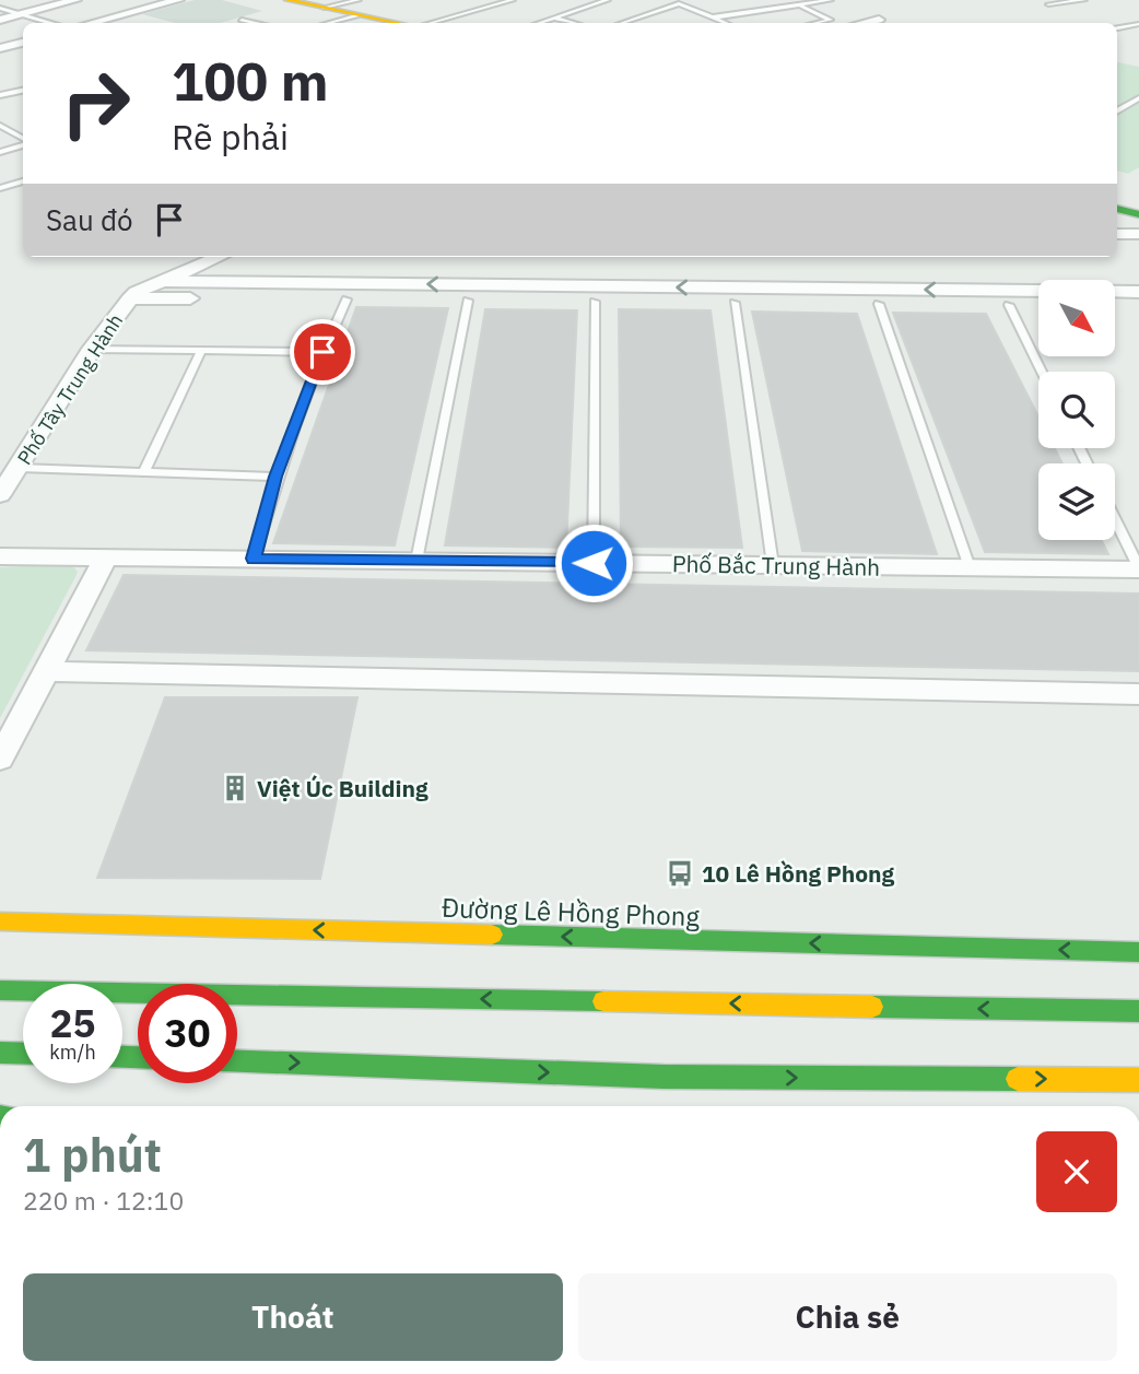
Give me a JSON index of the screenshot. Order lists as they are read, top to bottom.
{
  "streets": {
    "main road": ["Đường Lê Hồng Phong"],
    "street": ["Phố Tây Trung Hành", "Phố Bắc Trung Hành"]
  },
  "places": {
    "building": ["Việt Úc Building"],
    "bus stop": ["10 Lê Hồng Phong"]
  },
  "north": "bottom right",
  "page": {
    "turn": ["100 m", "Rẽ phải"],
    "then": "Sau đó",
    "speed": "25 km/h",
    "limit": "30",
    "heading": ["1 phút", "220 m · 12:10"],
    "buttons": ["Thoát", "Chia sẻ"]
  }
}
